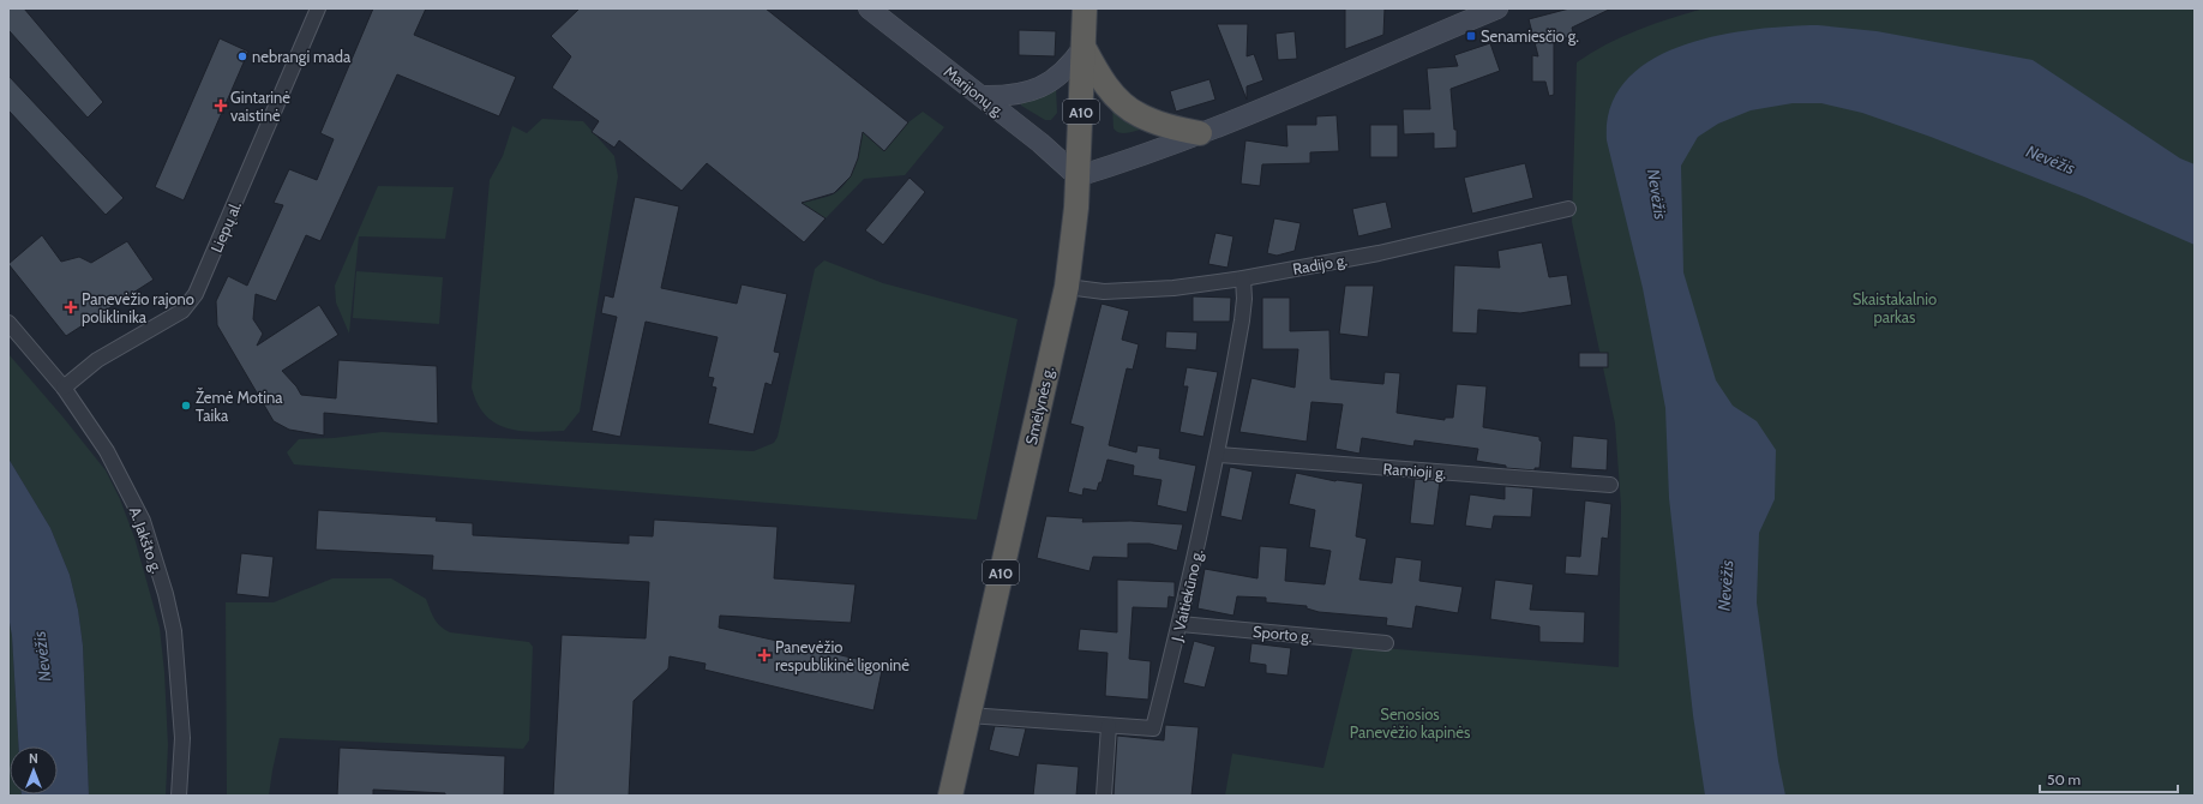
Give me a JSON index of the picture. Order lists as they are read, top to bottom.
{
  "streets": {
    "highway": ["A10", "Smėlynės g."],
    "main road": ["Marijonų g."],
    "street": [
      "Liepų al.",
      "Radijo g.",
      "Ramioji g.",
      "A. Jakšto g.",
      "J. Vaitiekūno g.",
      "Sporto g."
    ]
  },
  "crossings": [
    ["Marijonų g.", "Smėlynės g."],
    ["Liepų al.", "A. Jakšto g."],
    ["Radijo g.", "Smėlynės g."],
    ["Radijo g.", "J. Vaitiekūno g."],
    ["Smėlynės g.", "J. Vaitiekūno g."],
    ["Ramioji g.", "J. Vaitiekūno g."],
    ["J. Vaitiekūno g.", "Sporto g."]
  ],
  "water": ["Nevėžis"],
  "parks": ["Skaistakalnio parkas", "Senosios Panevėžio kapinės"],
  "places": {
    "transit": ["Senamiesčio g."],
    "other": ["nebrangi mada", "Žemė Motina Taika"],
    "health": ["Gintarinė vaistinė", "Panevėžio rajono poliklinika", "Panevėžio respublikinė ligoninė"]
  },
  "scale_bar": "50 m",
  "north": "top"
}
